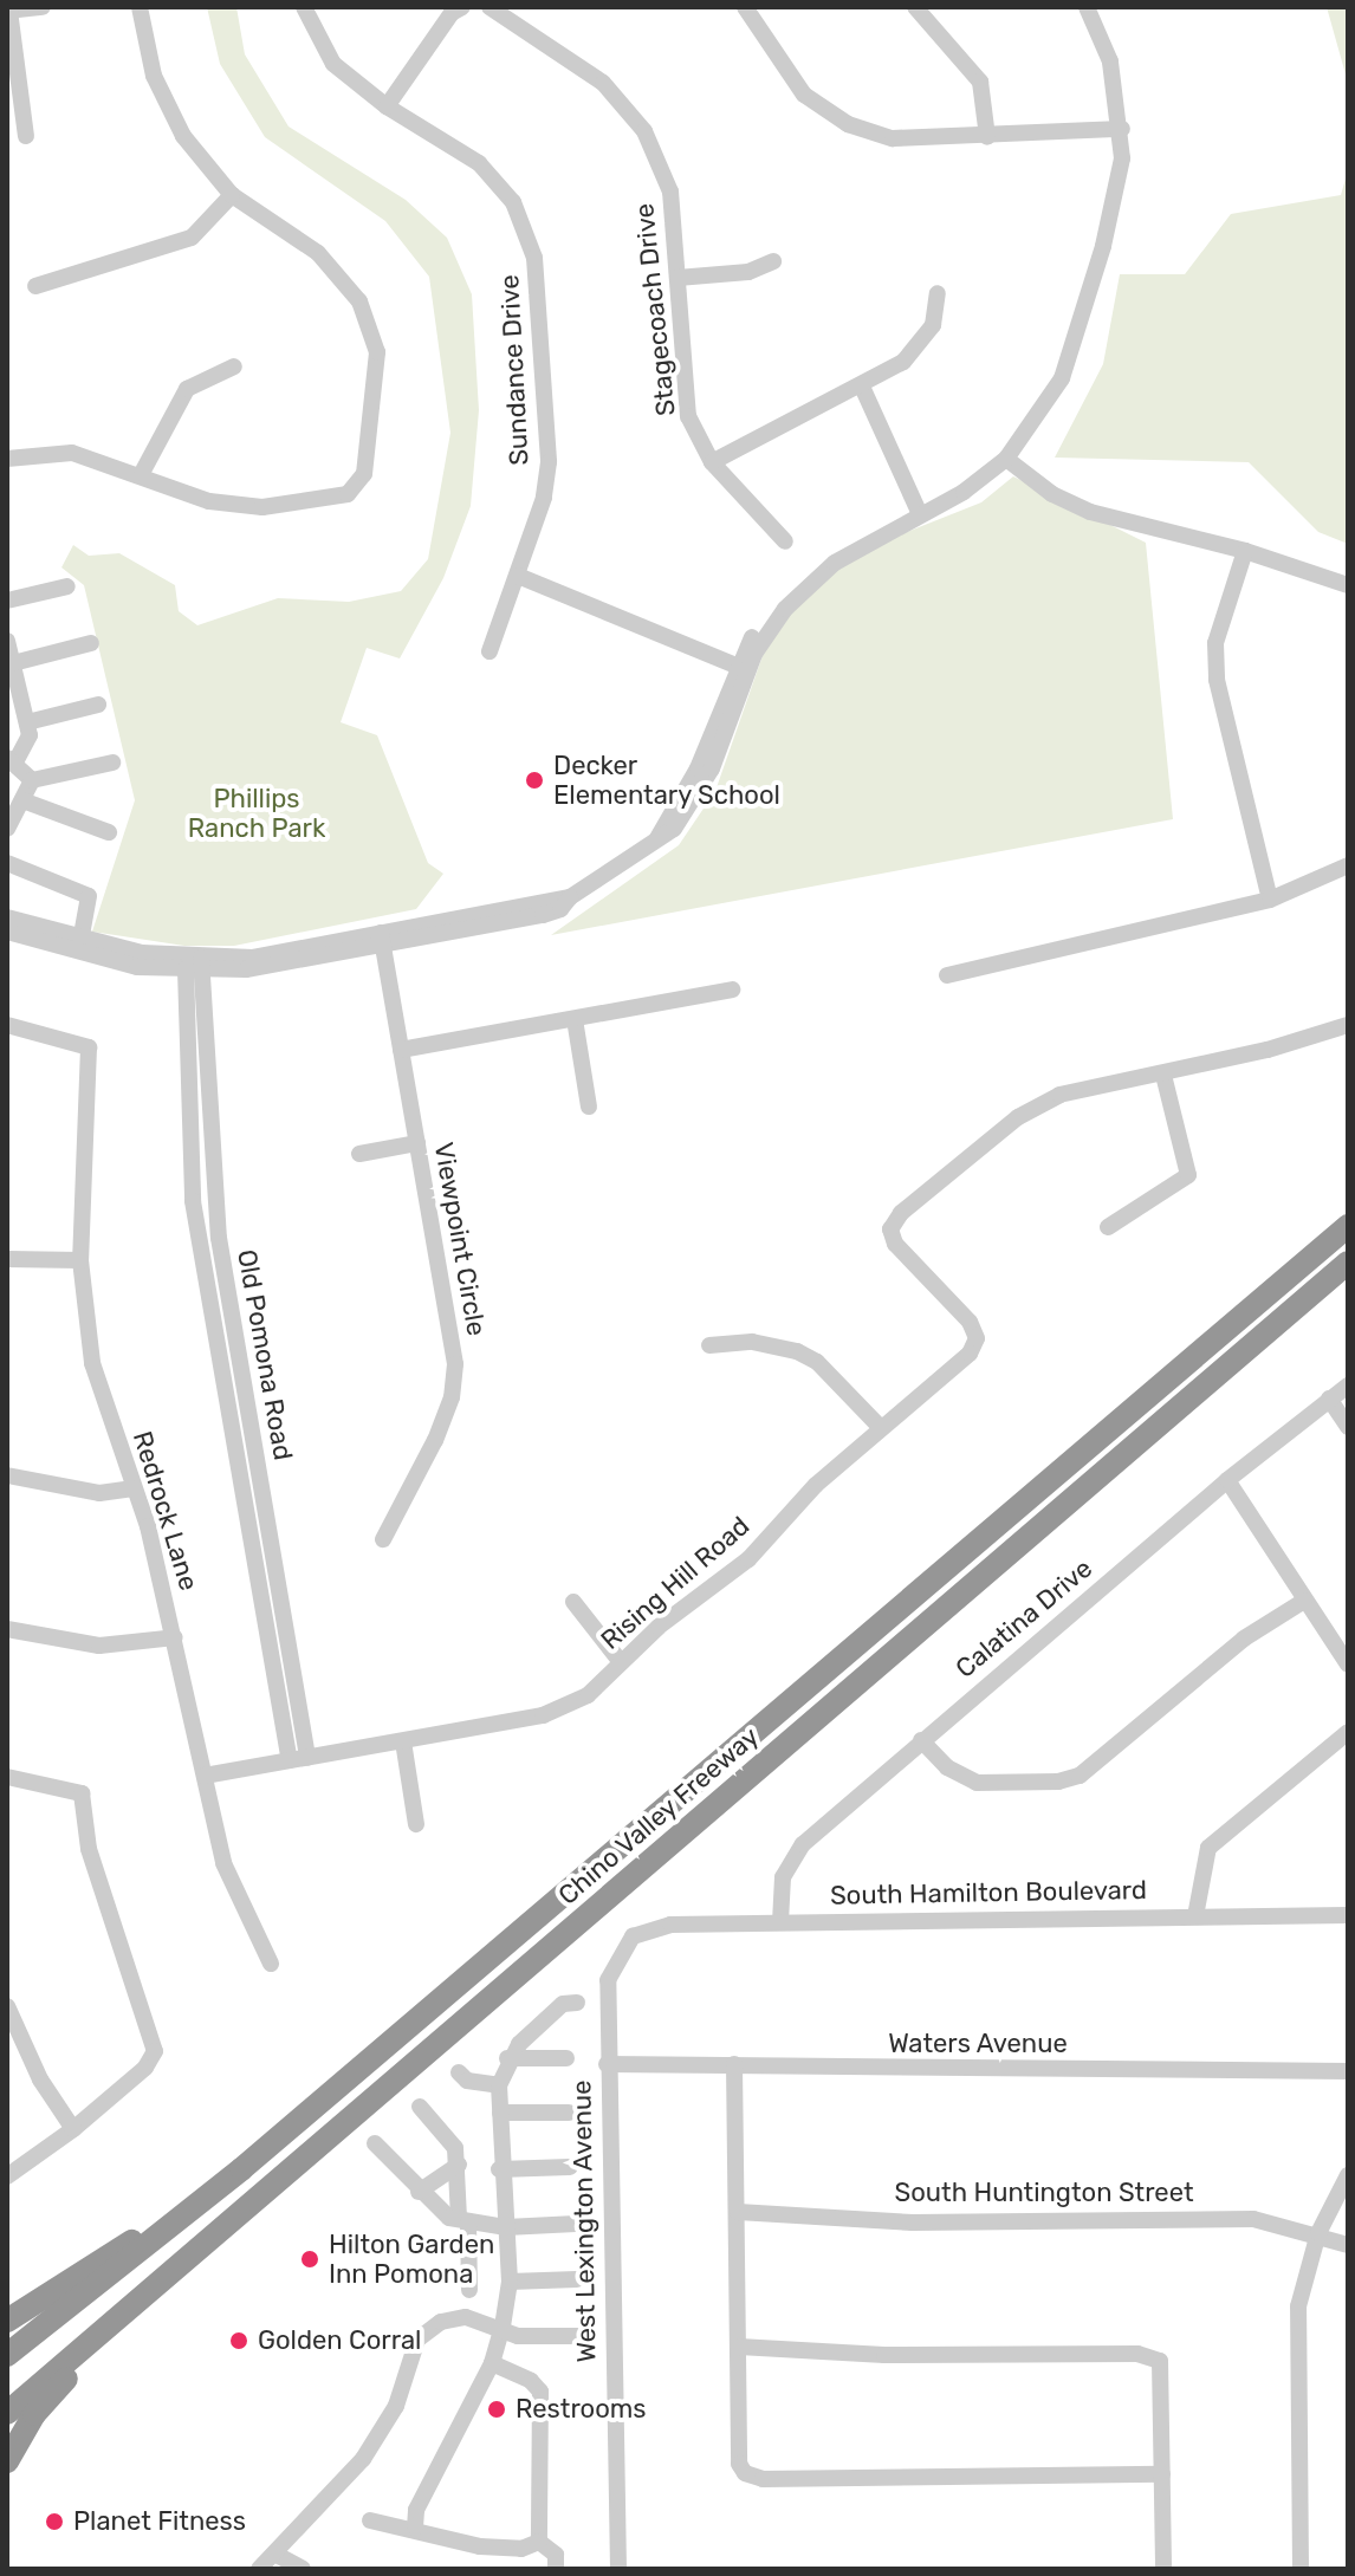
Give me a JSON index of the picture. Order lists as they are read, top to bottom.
{
  "streets": {
    "highway": ["Chino Valley Freeway"],
    "street": [
      "Stagecoach Drive",
      "Sundance Drive",
      "Viewpoint Circle",
      "Old Pomona Road",
      "Redrock Lane",
      "Rising Hill Road",
      "Calatina Drive",
      "South Hamilton Boulevard",
      "Waters Avenue",
      "South Huntington Street",
      "West Lexington Avenue"
    ]
  },
  "crossings": [
    ["Old Pomona Road", "Rising Hill Road"],
    ["Redrock Lane", "Rising Hill Road"],
    ["Calatina Drive", "South Hamilton Boulevard"],
    ["South Hamilton Boulevard", "West Lexington Avenue"],
    ["Waters Avenue", "West Lexington Avenue"]
  ],
  "parks": ["Phillips Ranch Park"],
  "places": [
    "Decker Elementary School",
    "Hilton Garden Inn Pomona",
    "Golden Corral",
    "Restrooms",
    "Planet Fitness"
  ]
}
